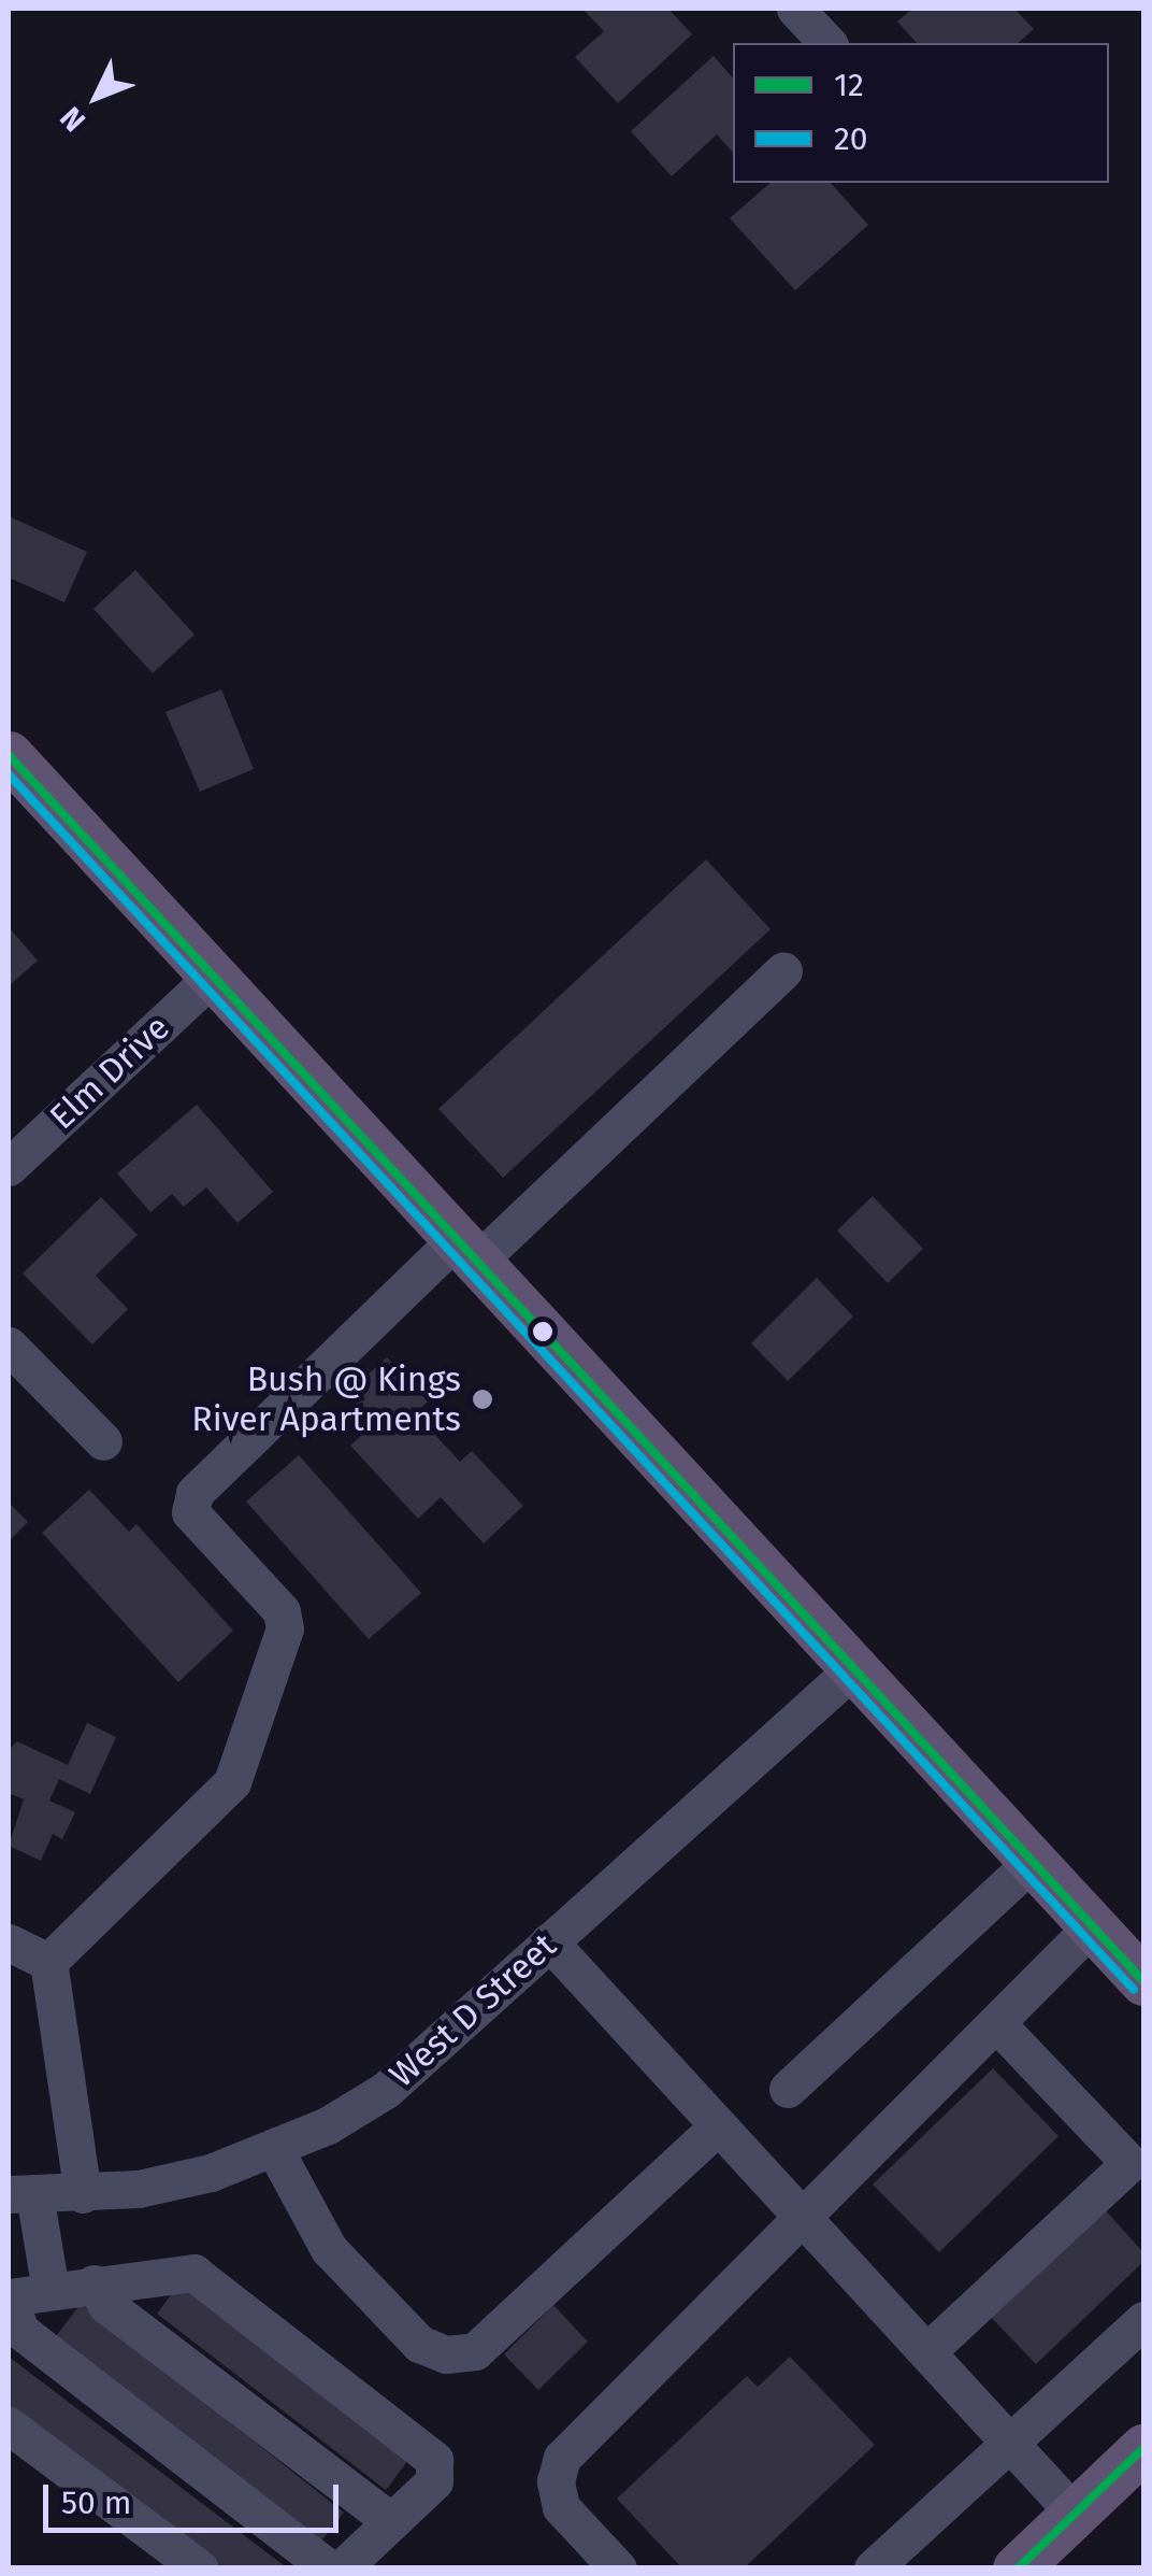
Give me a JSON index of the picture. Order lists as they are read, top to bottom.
{
  "streets": {
    "street": ["Elm Drive", "West D Street"]
  },
  "places": ["Bush @ Kings River Apartments"],
  "lines": ["transit line 12", "transit line 20"],
  "legend": ["12", "20"],
  "scale_bar": "50 m",
  "north": "bottom left"
}
